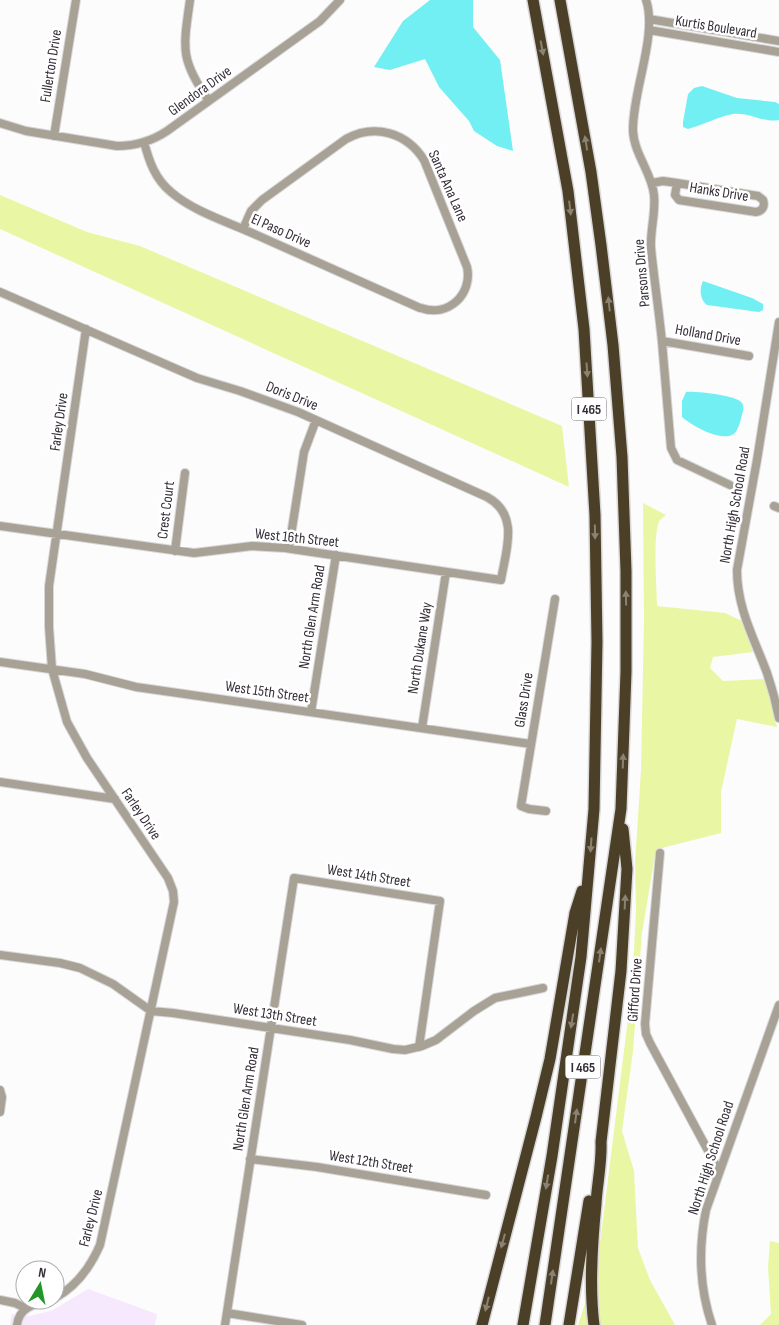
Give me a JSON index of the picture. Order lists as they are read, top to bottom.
{
  "streets": {
    "highway": ["I 465"],
    "street": [
      "Kurtis Boulevard",
      "Fullerton Drive",
      "Glendora Drive",
      "Santa Ana Lane",
      "Hanks Drive",
      "El Paso Drive",
      "Parsons Drive",
      "Holland Drive",
      "Doris Drive",
      "Farley Drive",
      "North High School Road",
      "Crest Court",
      "West 16th Street",
      "North Glen Arm Road",
      "North Dukane Way",
      "West 15th Street",
      "Glass Drive",
      "West 14th Street",
      "Gifford Drive",
      "West 13th Street",
      "West 12th Street"
    ]
  },
  "crossings": [
    ["Kurtis Boulevard", "Parsons Drive"],
    ["Fullerton Drive", "Glendora Drive"],
    ["Glendora Drive", "El Paso Drive"],
    ["Santa Ana Lane", "El Paso Drive"],
    ["Hanks Drive", "Parsons Drive"],
    ["Parsons Drive", "Holland Drive"],
    ["Doris Drive", "Farley Drive"],
    ["Doris Drive", "West 16th Street"],
    ["Farley Drive", "West 16th Street"],
    ["Farley Drive", "West 15th Street"],
    ["Farley Drive", "West 13th Street"],
    ["North High School Road", "Gifford Drive"],
    ["Crest Court", "West 16th Street"],
    ["West 16th Street", "North Glen Arm Road"],
    ["West 16th Street", "North Dukane Way"],
    ["North Glen Arm Road", "West 15th Street"],
    ["North Glen Arm Road", "West 14th Street"],
    ["North Glen Arm Road", "West 13th Street"],
    ["North Glen Arm Road", "West 12th Street"],
    ["North Dukane Way", "West 15th Street"],
    ["West 15th Street", "Glass Drive"],
    ["West 14th Street", "West 13th Street"]
  ],
  "north": "top"
}
